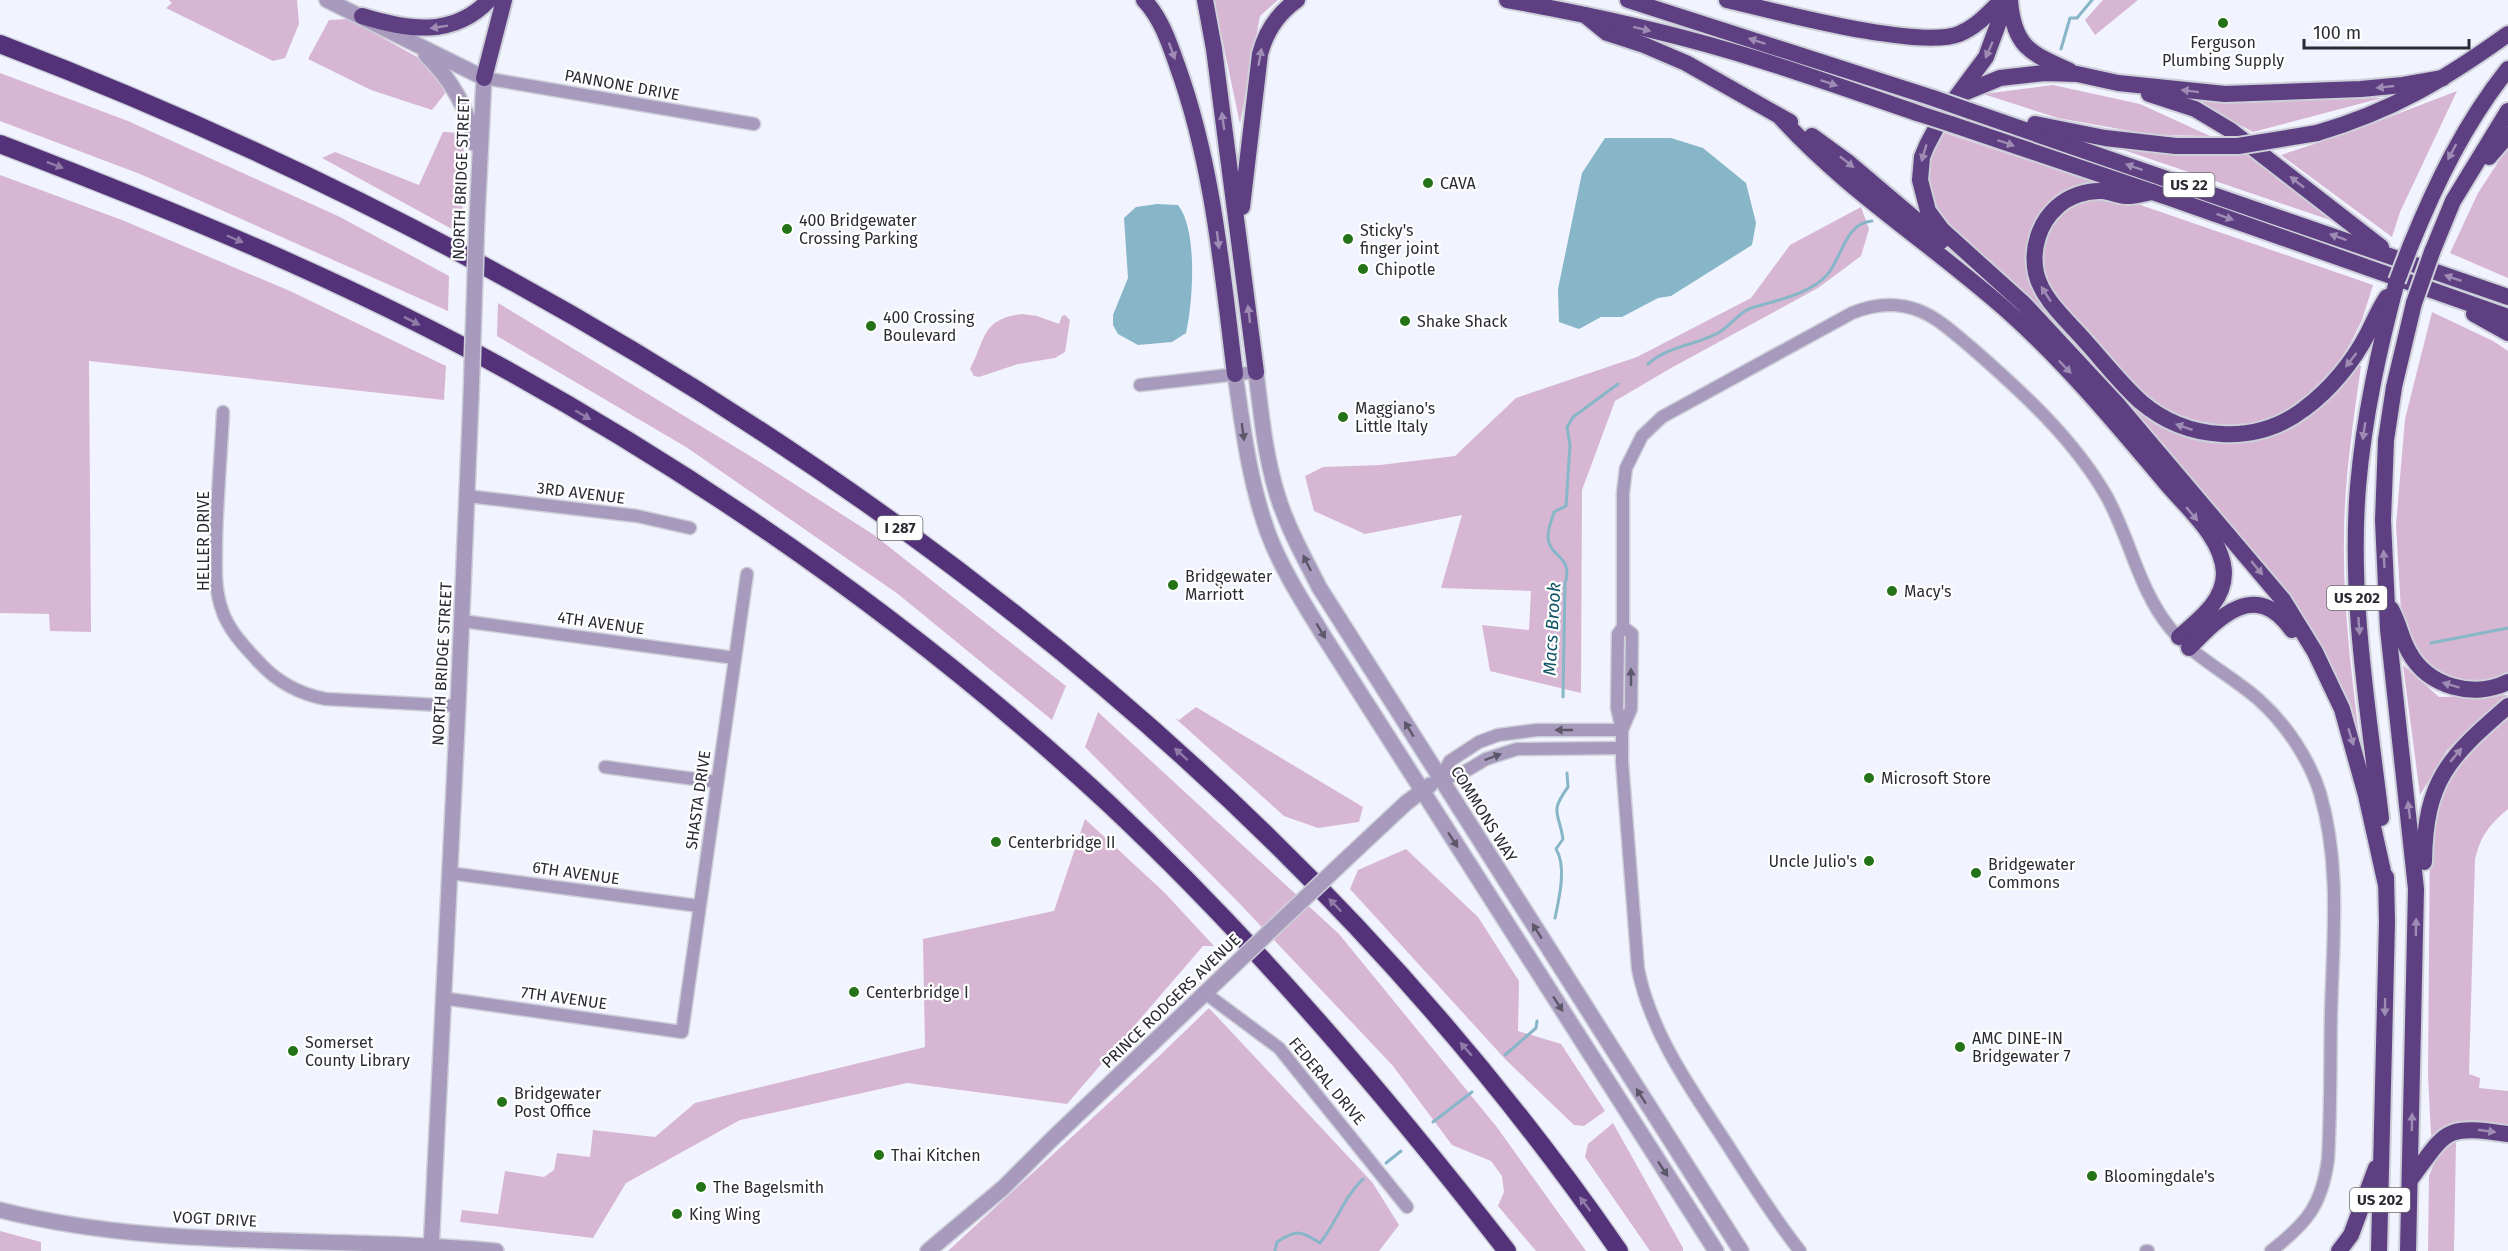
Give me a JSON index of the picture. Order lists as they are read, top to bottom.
{
  "streets": {
    "highway": ["US 22", "I 287", "US 202"],
    "street": [
      "PANNONE DRIVE",
      "NORTH BRIDGE STREET",
      "3RD AVENUE",
      "HELLER DRIVE",
      "4TH AVENUE",
      "SHASTA DRIVE",
      "COMMONS WAY",
      "6TH AVENUE",
      "7TH AVENUE",
      "PRINCE RODGERS AVENUE",
      "FEDERAL DRIVE",
      "VOGT DRIVE"
    ]
  },
  "crossings": [
    ["PANNONE DRIVE", "NORTH BRIDGE STREET"],
    ["NORTH BRIDGE STREET", "3RD AVENUE"],
    ["NORTH BRIDGE STREET", "HELLER DRIVE"],
    ["NORTH BRIDGE STREET", "4TH AVENUE"],
    ["NORTH BRIDGE STREET", "6TH AVENUE"],
    ["NORTH BRIDGE STREET", "7TH AVENUE"],
    ["NORTH BRIDGE STREET", "VOGT DRIVE"],
    ["4TH AVENUE", "SHASTA DRIVE"],
    ["SHASTA DRIVE", "6TH AVENUE"],
    ["SHASTA DRIVE", "7TH AVENUE"],
    ["COMMONS WAY", "PRINCE RODGERS AVENUE"],
    ["PRINCE RODGERS AVENUE", "FEDERAL DRIVE"]
  ],
  "water": ["Macs Brook"],
  "places": [
    "Ferguson Plumbing Supply",
    "CAVA",
    "400 Bridgewater Crossing Parking",
    "Sticky's finger joint",
    "Chipotle",
    "Shake Shack",
    "400 Crossing Boulevard",
    "Maggiano's Little Italy",
    "Bridgewater Marriott",
    "Macy's",
    "Microsoft Store",
    "Centerbridge II",
    "Uncle Julio's",
    "Bridgewater Commons",
    "Centerbridge I",
    "AMC DINE-IN Bridgewater 7",
    "Somerset County Library",
    "Bridgewater Post Office",
    "Thai Kitchen",
    "Bloomingdale's",
    "The Bagelsmith",
    "King Wing"
  ],
  "scale_bar": "100 m"
}
